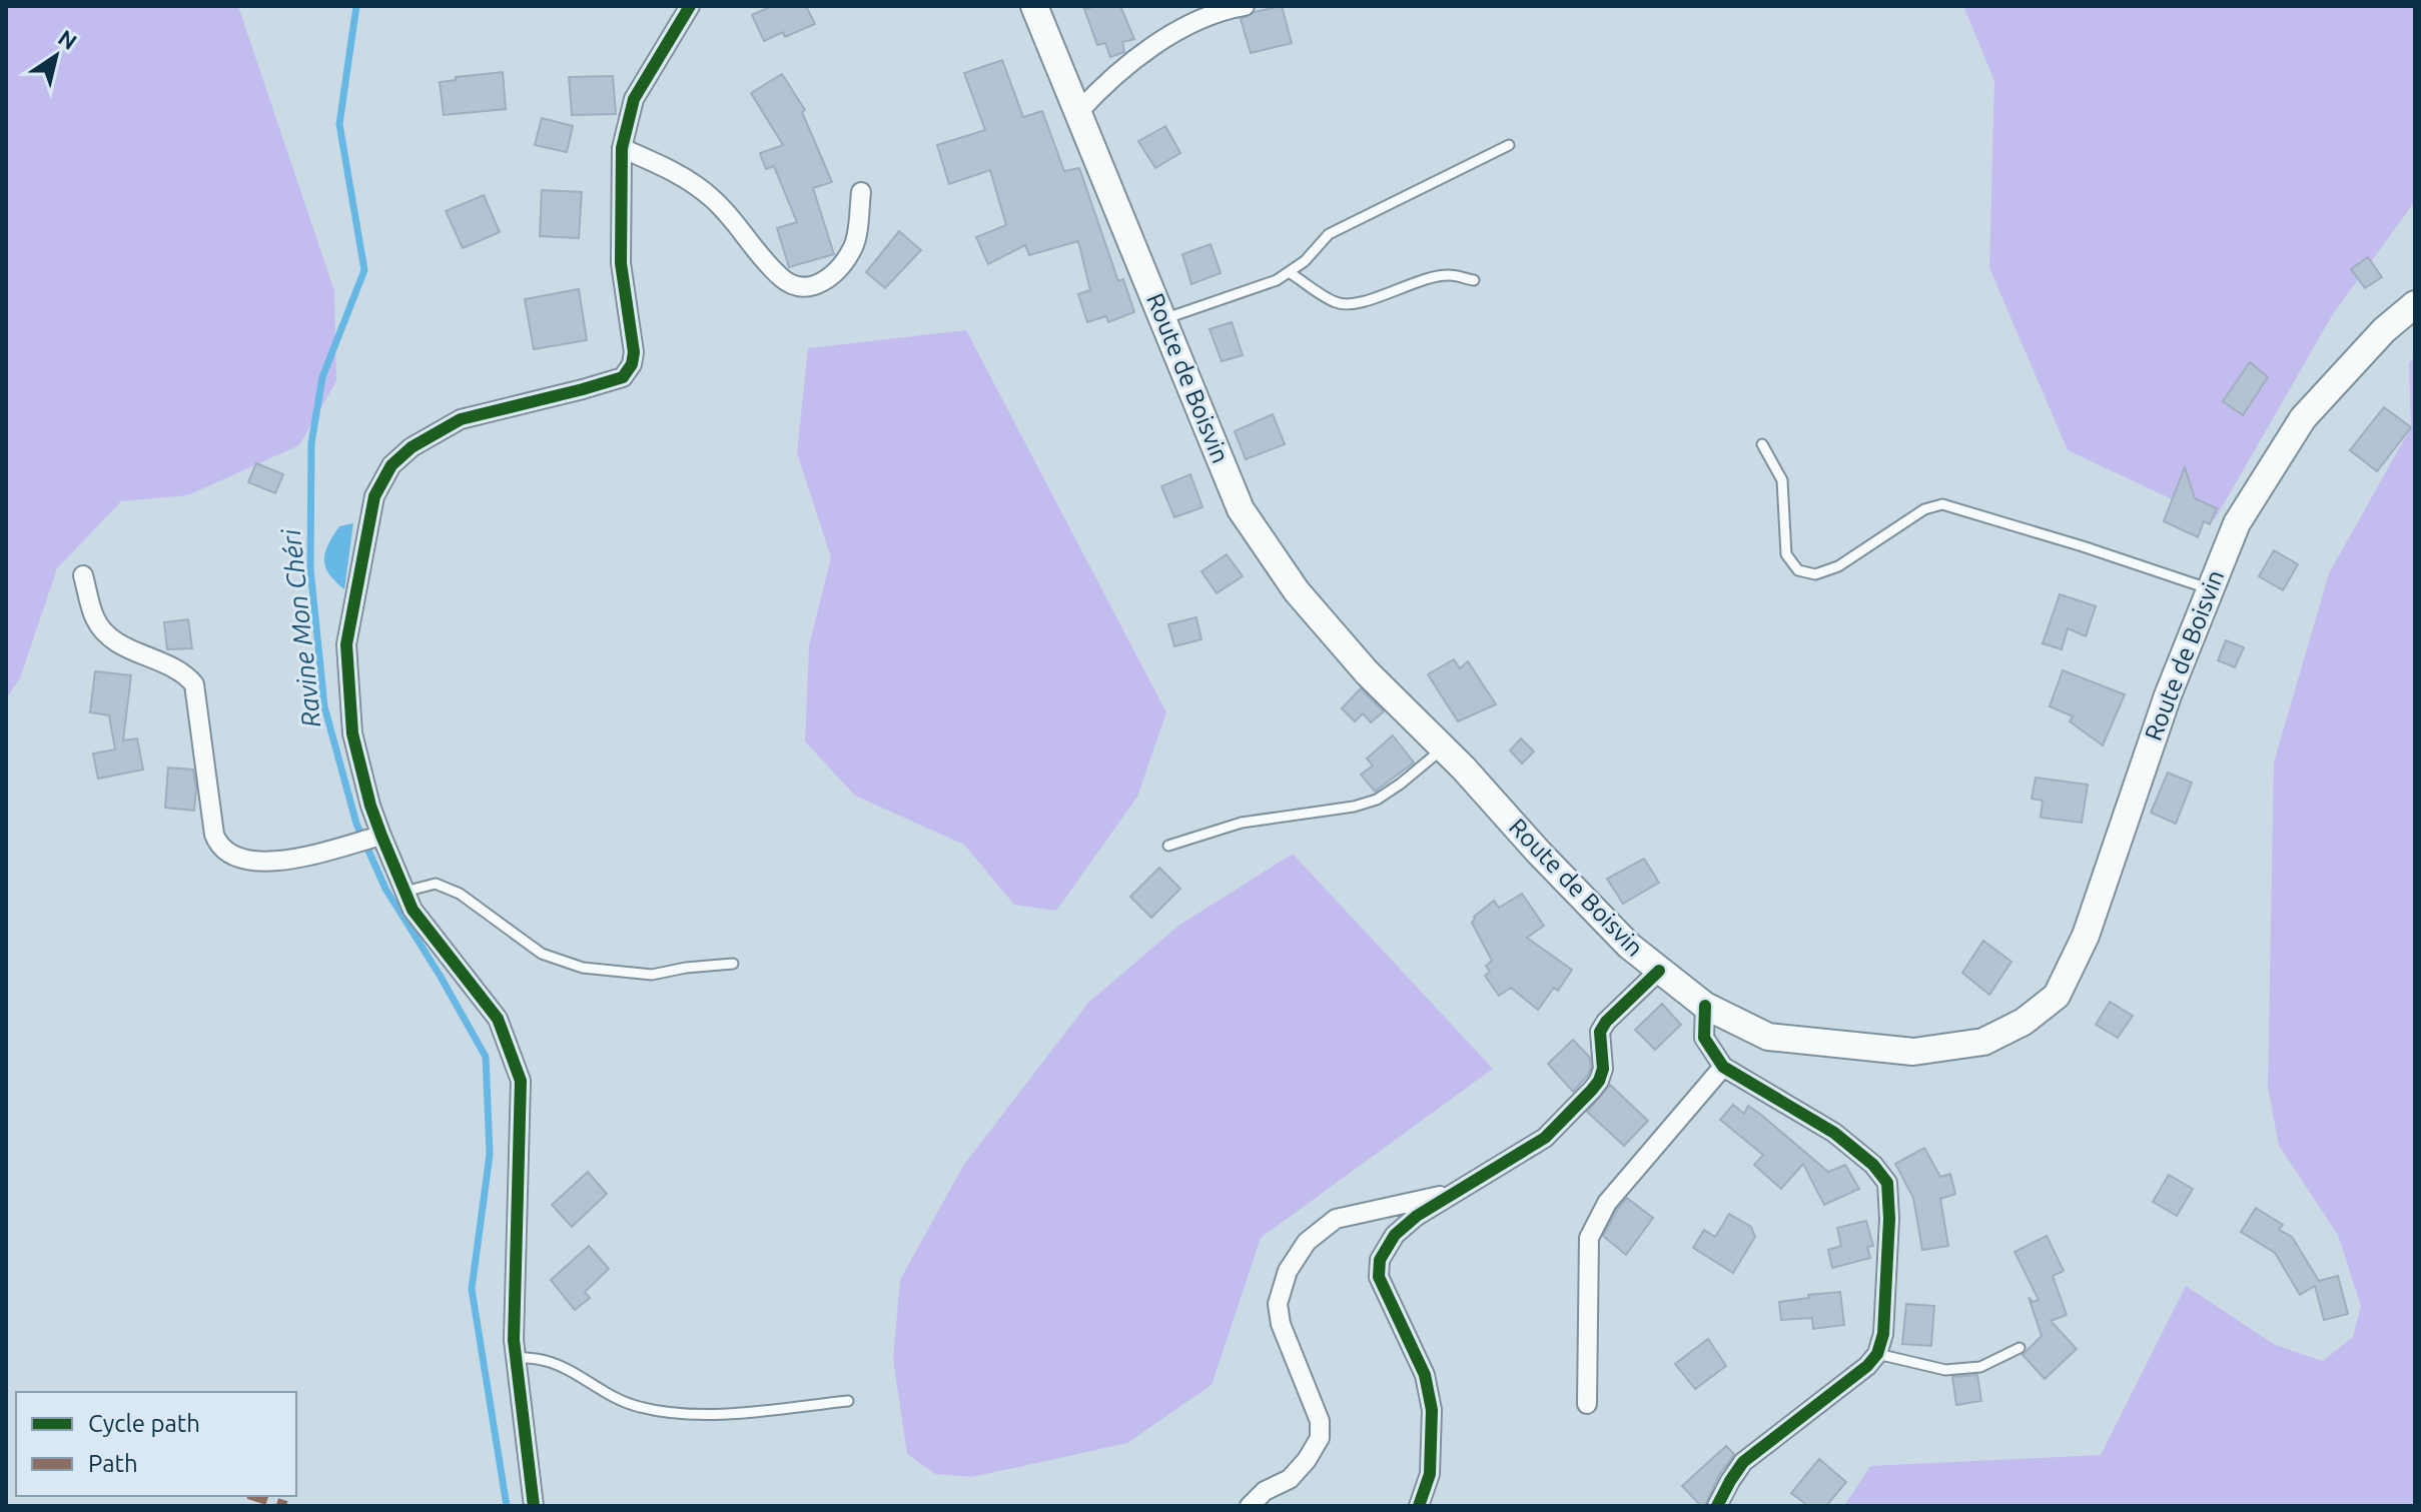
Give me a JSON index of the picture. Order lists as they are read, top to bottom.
{
  "streets": {
    "main road": ["Route de Boisvin"]
  },
  "water": ["Ravine Mon Chéri"],
  "legend": ["Cycle path", "Path"],
  "north": "top right"
}
